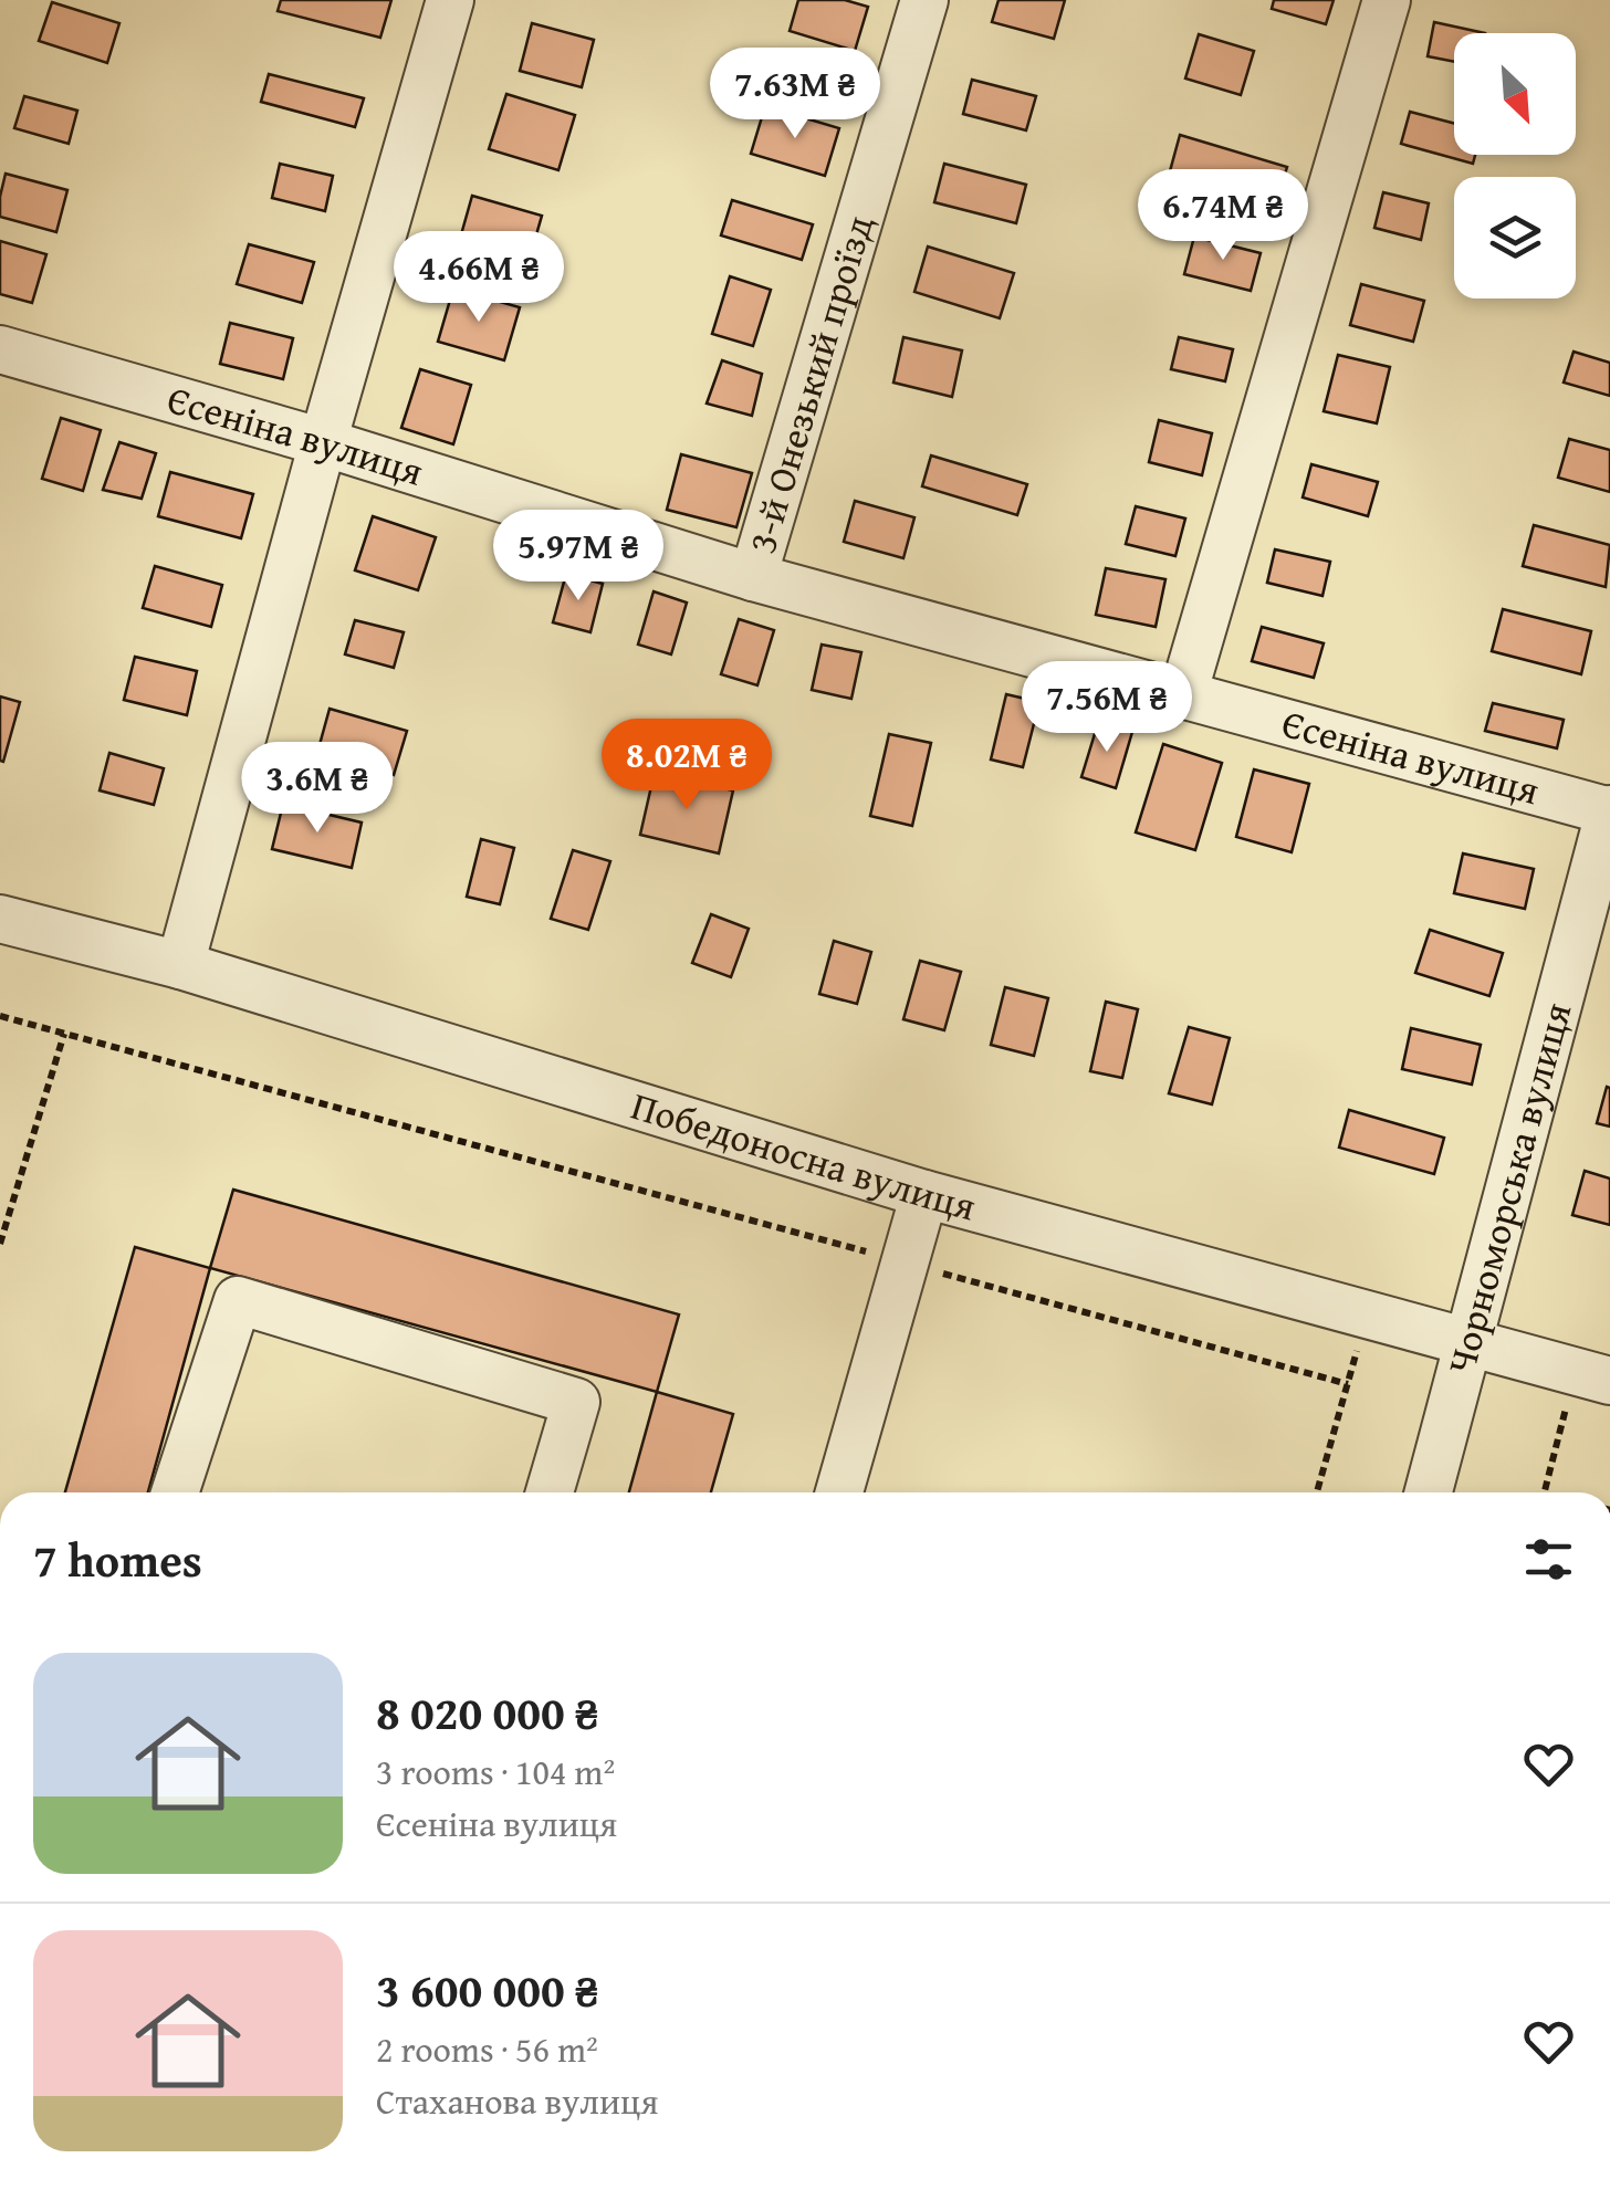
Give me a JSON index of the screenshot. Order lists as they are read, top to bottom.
{
  "streets": {
    "street": [
      "3-й Онезький проїзд",
      "Єсеніна вулиця",
      "Победоносна вулиця",
      "Чорноморська вулиця"
    ]
  },
  "crossings": [
    ["3-й Онезький проїзд", "Єсеніна вулиця"],
    ["Єсеніна вулиця", "Чорноморська вулиця"],
    ["Победоносна вулиця", "Чорноморська вулиця"]
  ],
  "north": "bottom right",
  "page": {
    "price": [
      "7.63M ₴",
      "6.74M ₴",
      "4.66M ₴",
      "5.97M ₴",
      "7.56M ₴",
      "8.02M ₴",
      "3.6M ₴"
    ],
    "heading": "7 homes",
    "list": [
      {
        "name": "8 020 000 ₴",
        "note": "3 rooms · 104 m² · Єсеніна вулиця"
      },
      {
        "name": "3 600 000 ₴",
        "note": "2 rooms · 56 m² · Стаханова вулиця"
      }
    ]
  }
}
